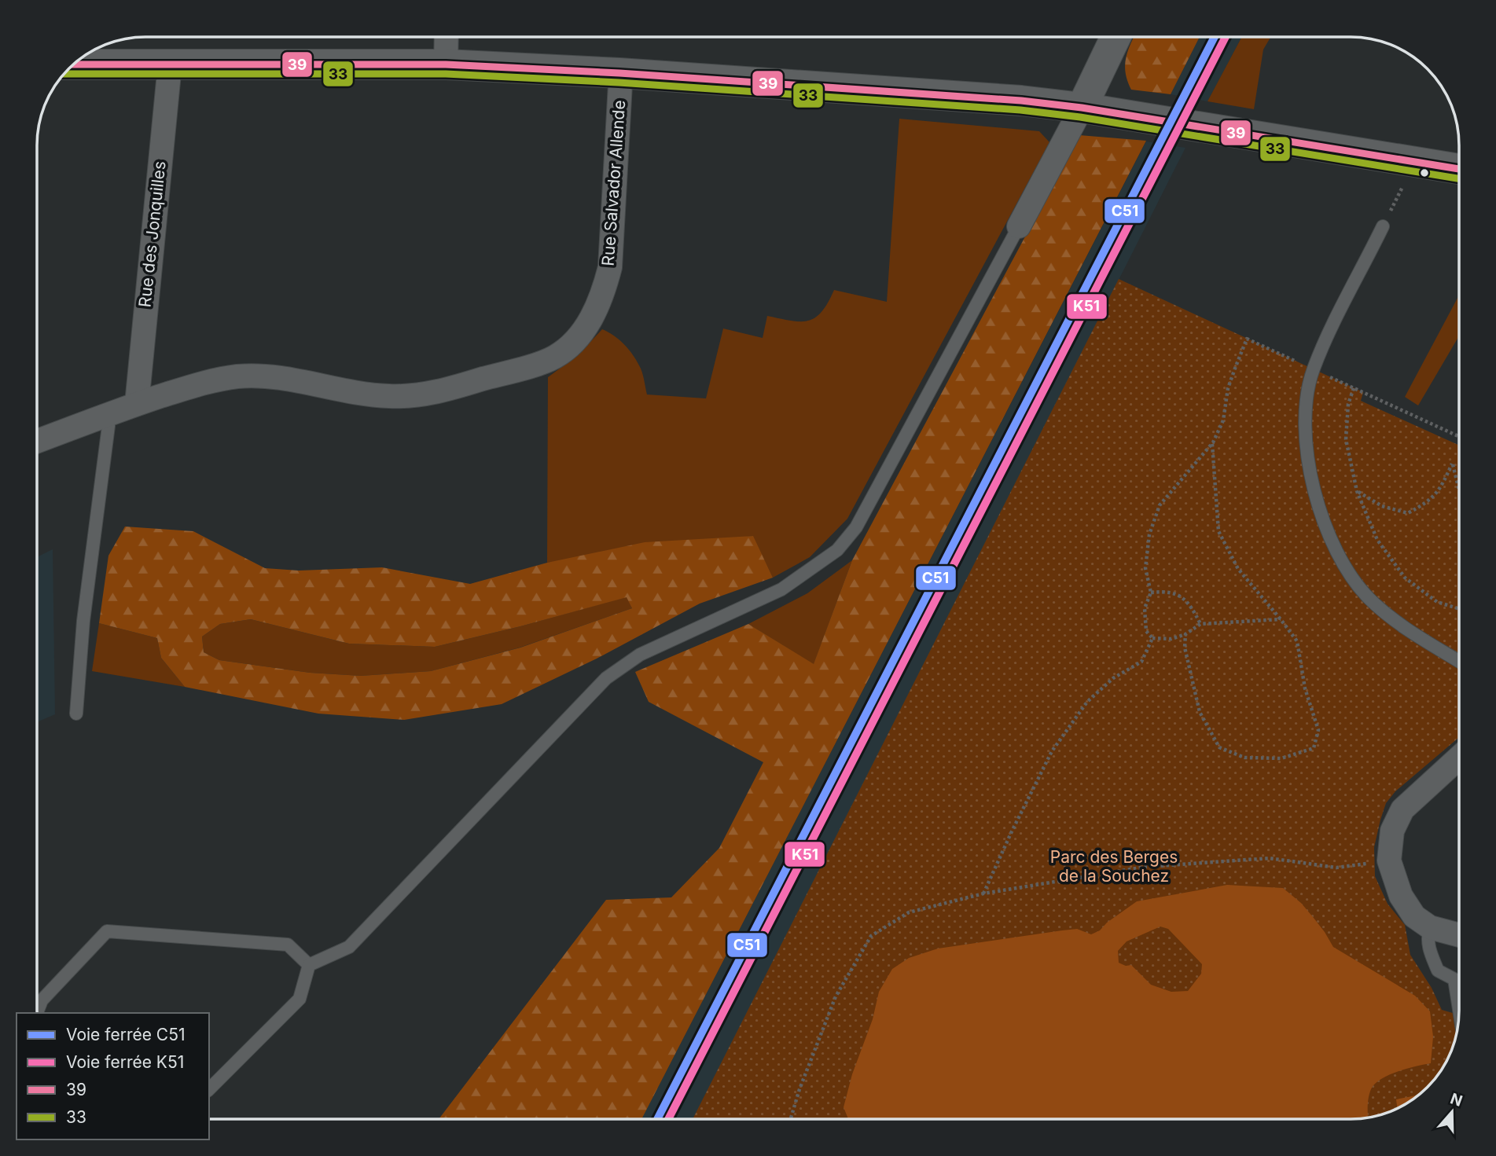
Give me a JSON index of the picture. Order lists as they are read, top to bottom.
{
  "streets": {
    "street": ["Rue Salvador Allende", "Rue des Jonquilles"]
  },
  "crossings": [
    ["Rue Salvador Allende", "Rue des Jonquilles"]
  ],
  "parks": ["Parc des Berges de la Souchez"],
  "lines": [
    "rail line K51",
    "rail line C51",
    "transit line 39",
    "transit line 33"
  ],
  "legend": [
    "Voie ferrée C51",
    "Voie ferrée K51",
    "39",
    "33"
  ],
  "north": "top"
}
